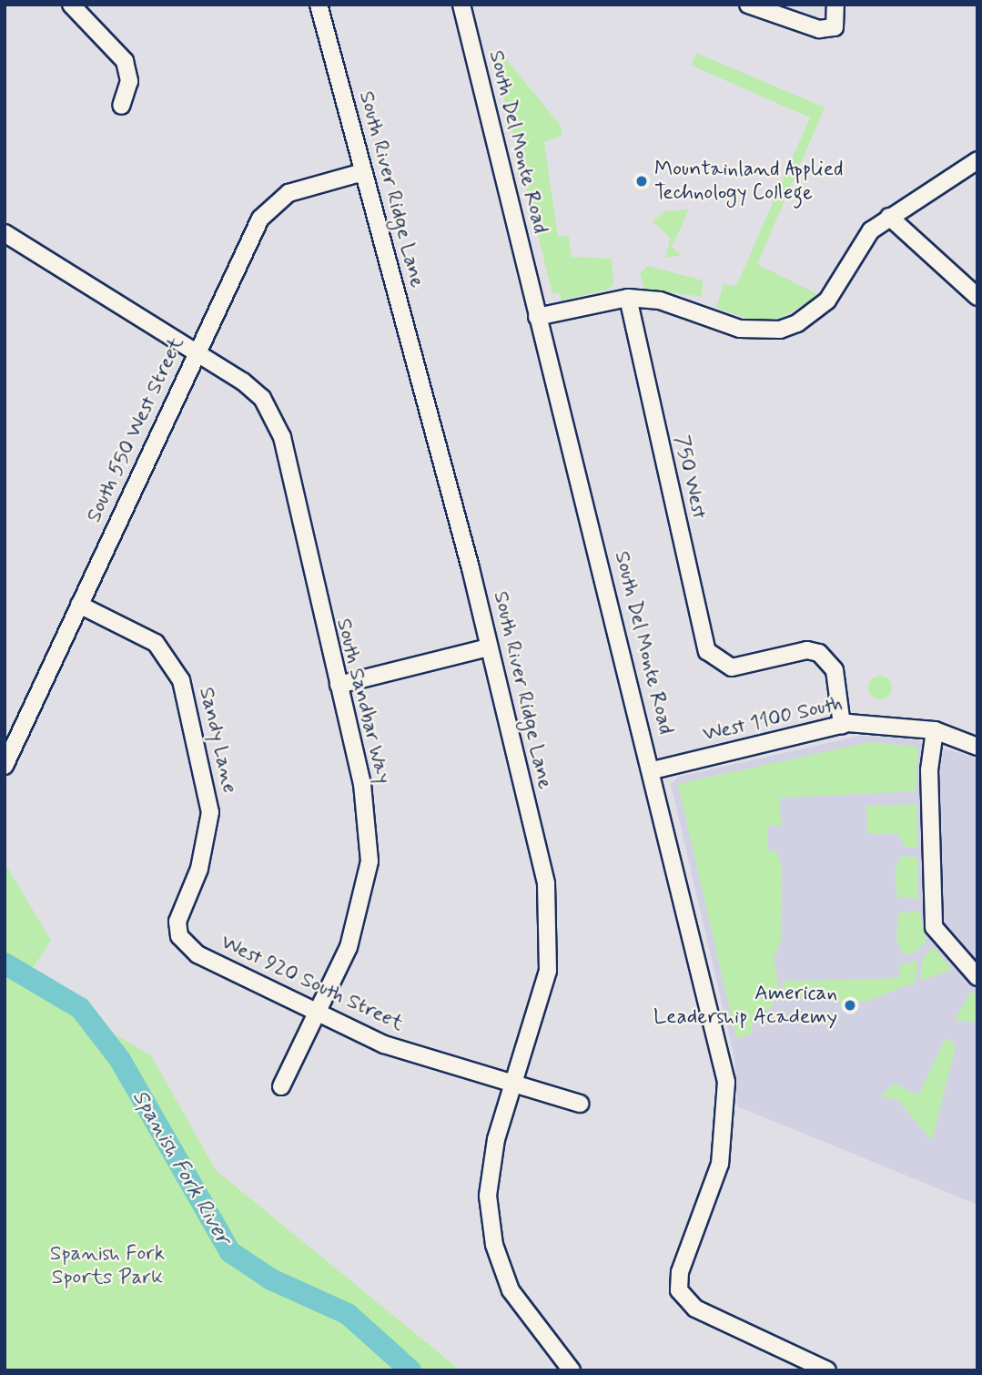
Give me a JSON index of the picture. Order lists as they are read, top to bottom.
{
  "streets": {
    "street": [
      "South Del Monte Road",
      "South River Ridge Lane",
      "South 550 West Street",
      "750 West",
      "South Sandbar Way",
      "West 1100 South",
      "Sandy Lane",
      "West 920 South Street"
    ]
  },
  "crossings": [
    ["South Del Monte Road", "West 1100 South"],
    ["South River Ridge Lane", "South 550 West Street"],
    ["South River Ridge Lane", "West 920 South Street"],
    ["South 550 West Street", "South Sandbar Way"],
    ["South 550 West Street", "Sandy Lane"],
    ["750 West", "West 1100 South"],
    ["South Sandbar Way", "West 920 South Street"],
    ["Sandy Lane", "West 920 South Street"]
  ],
  "water": ["Spanish Fork River"],
  "parks": ["Spanish Fork Sports Park"],
  "places": ["Mountainland Applied Technology College", "American Leadership Academy"]
}
